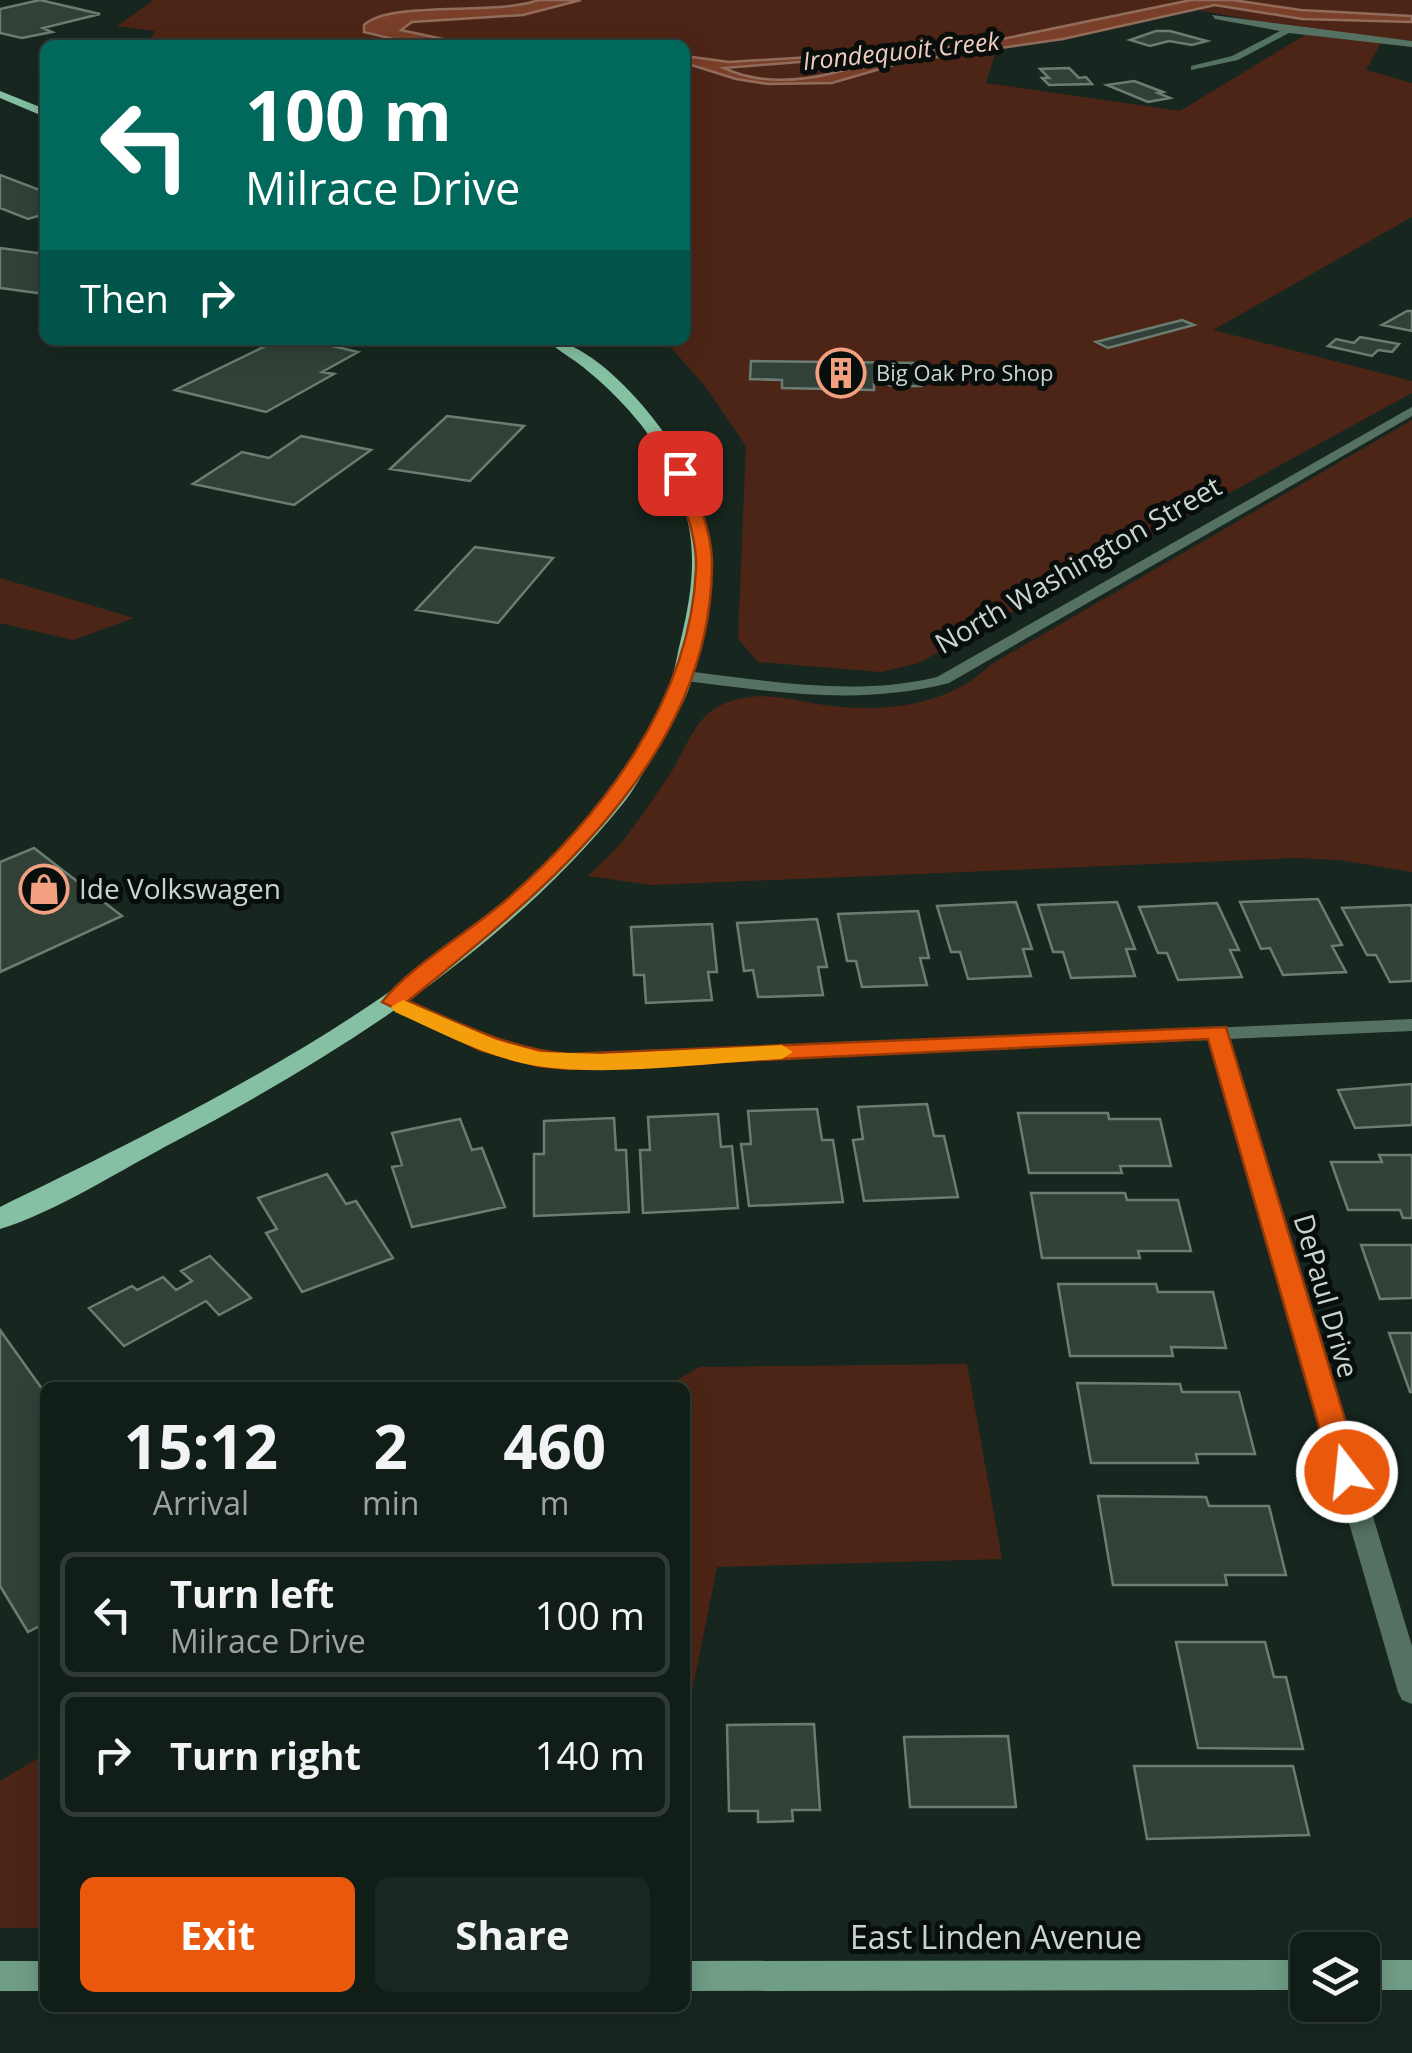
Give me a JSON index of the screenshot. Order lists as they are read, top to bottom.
{
  "streets": {
    "main road": ["East Linden Avenue"],
    "street": ["North Washington Street", "DePaul Drive"]
  },
  "water": ["Irondequoit Creek"],
  "places": {
    "building": ["Big Oak Pro Shop"],
    "shop": ["Ide Volkswagen"]
  },
  "page": {
    "turn": ["100 m", "Milrace Drive"],
    "then": "Then",
    "eta": [
      "15:12",
      "Arrival",
      "2",
      "min",
      "460",
      "m"
    ],
    "list": [
      {
        "name": "Turn left",
        "note": "Milrace Drive",
        "value": "100 m"
      },
      {
        "name": "Turn right",
        "value": "140 m"
      }
    ],
    "buttons": ["Exit", "Share"]
  }
}
